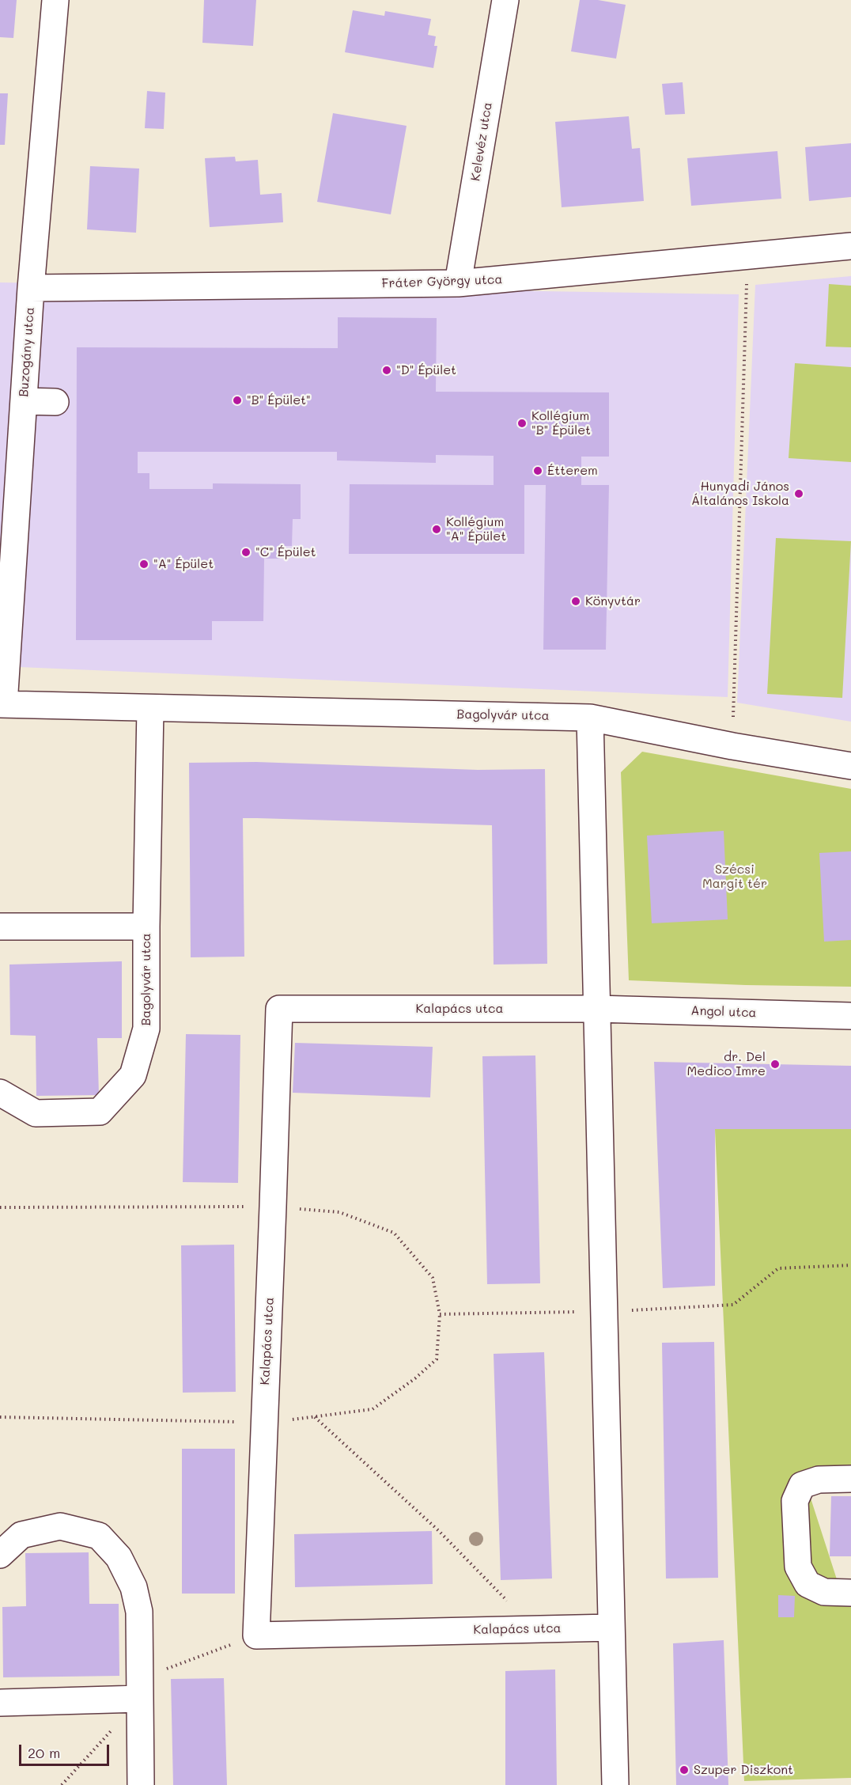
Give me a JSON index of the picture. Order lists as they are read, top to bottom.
{
  "streets": {
    "street": [
      "Kelevéz utca",
      "Fráter György utca",
      "Buzogány utca",
      "Bagolyvár utca",
      "Kalapács utca",
      "Angol utca"
    ]
  },
  "crossings": [
    ["Kelevéz utca", "Fráter György utca"],
    ["Fráter György utca", "Buzogány utca"],
    ["Buzogány utca", "Bagolyvár utca"],
    ["Kalapács utca", "Angol utca"]
  ],
  "parks": ["Szécsi Margit tér"],
  "places": [
    "\"D\" Épület",
    "\"B\" Épület\"",
    "Kollégium \"B\" Épület",
    "Étterem",
    "Hunyadi János Általános Iskola",
    "Kollégium \"A\" Épület",
    "\"C\" Épület",
    "\"A\" Épület",
    "Könyvtár",
    "dr. Del Medico Imre",
    "Szuper Diszkont"
  ],
  "scale_bar": "20 m"
}
